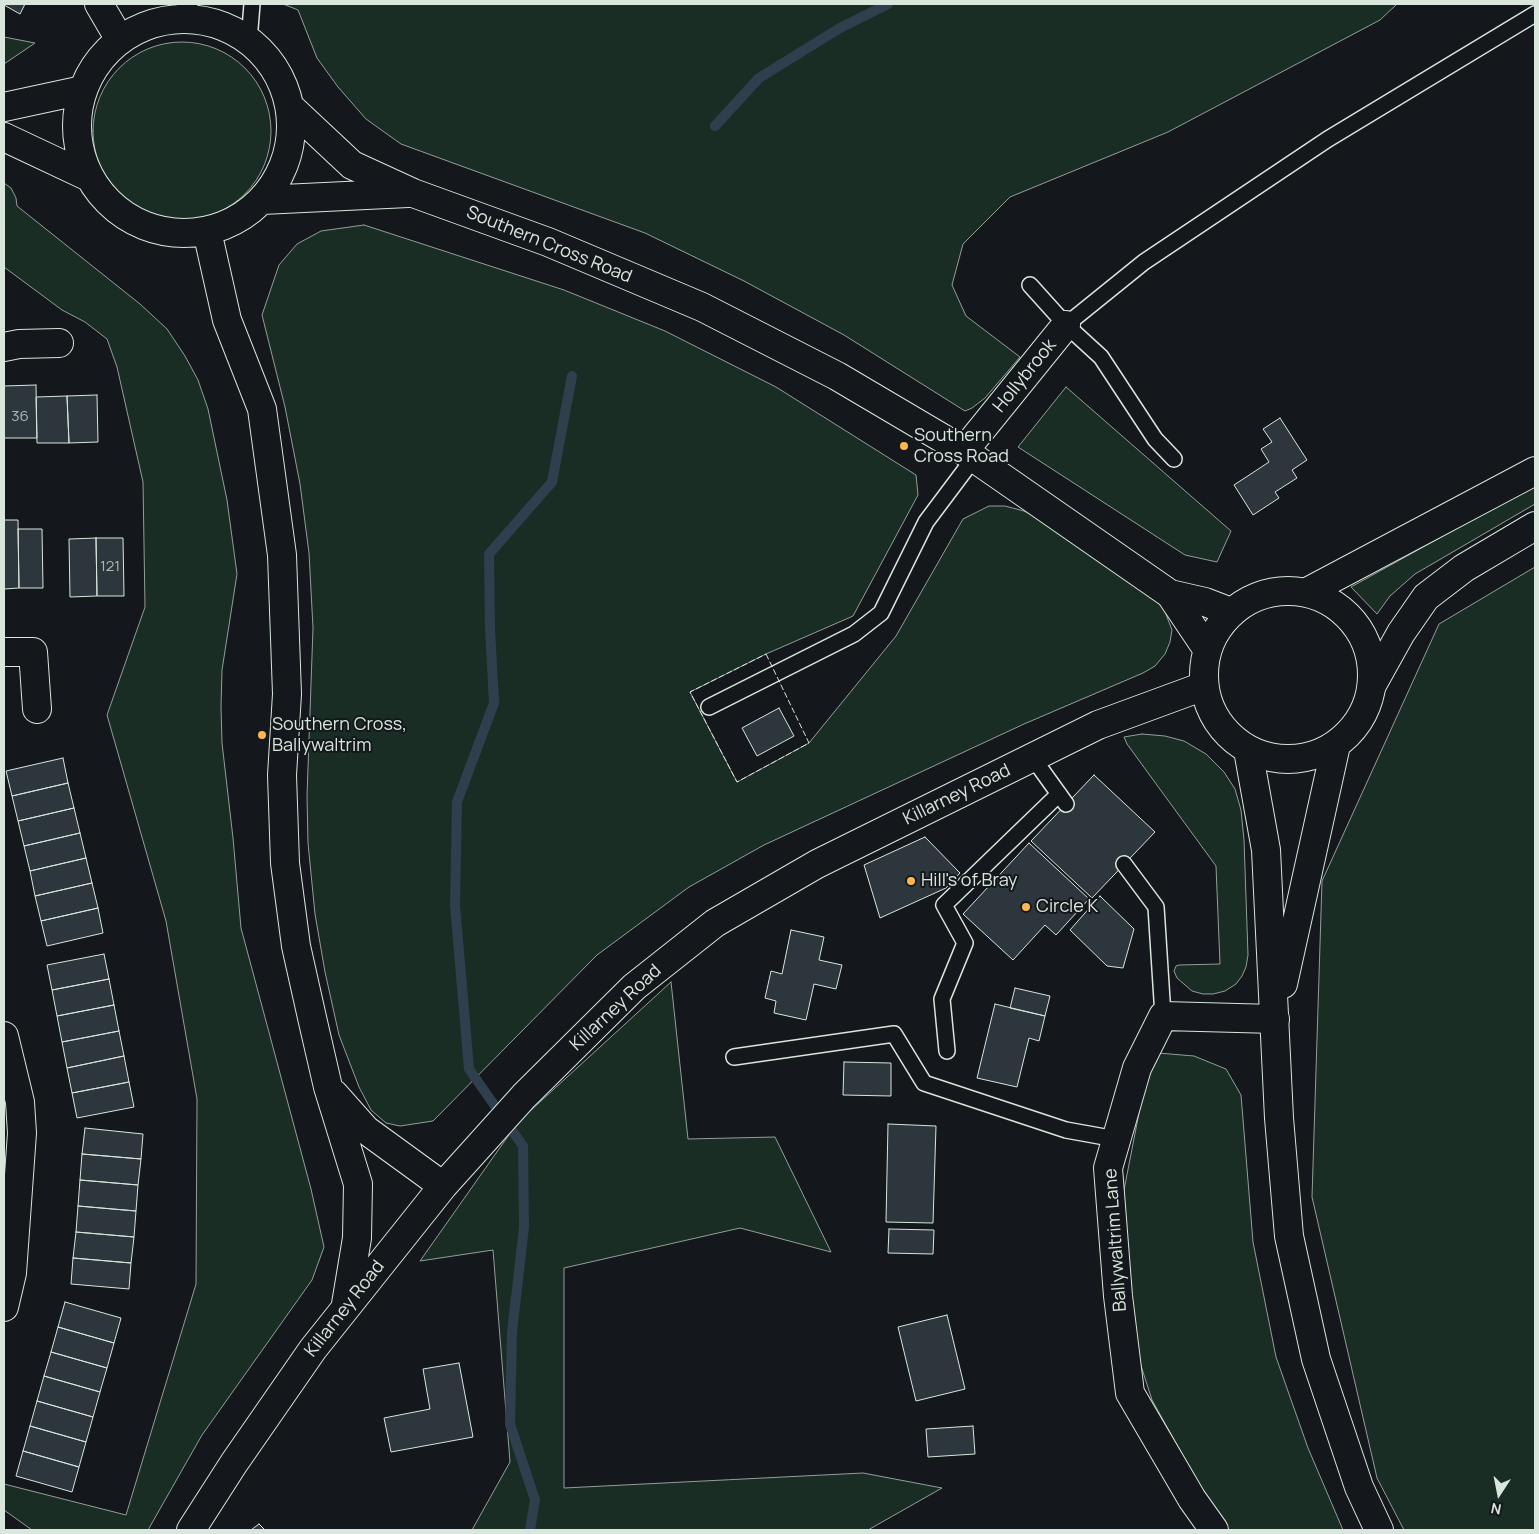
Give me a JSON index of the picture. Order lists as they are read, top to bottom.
{
  "streets": {
    "main road": [
      "Southern Cross Road",
      "Hollybrook",
      "Killarney Road",
      "Ballywaltrim Lane"
    ]
  },
  "crossings": [
    ["Southern Cross Road", "Hollybrook"]
  ],
  "places": [
    "Southern Cross Road",
    "Southern Cross, Ballywaltrim",
    "Hill's of Bray",
    "Circle K"
  ],
  "house_numbers": ["36", "121"],
  "north": "bottom"
}
